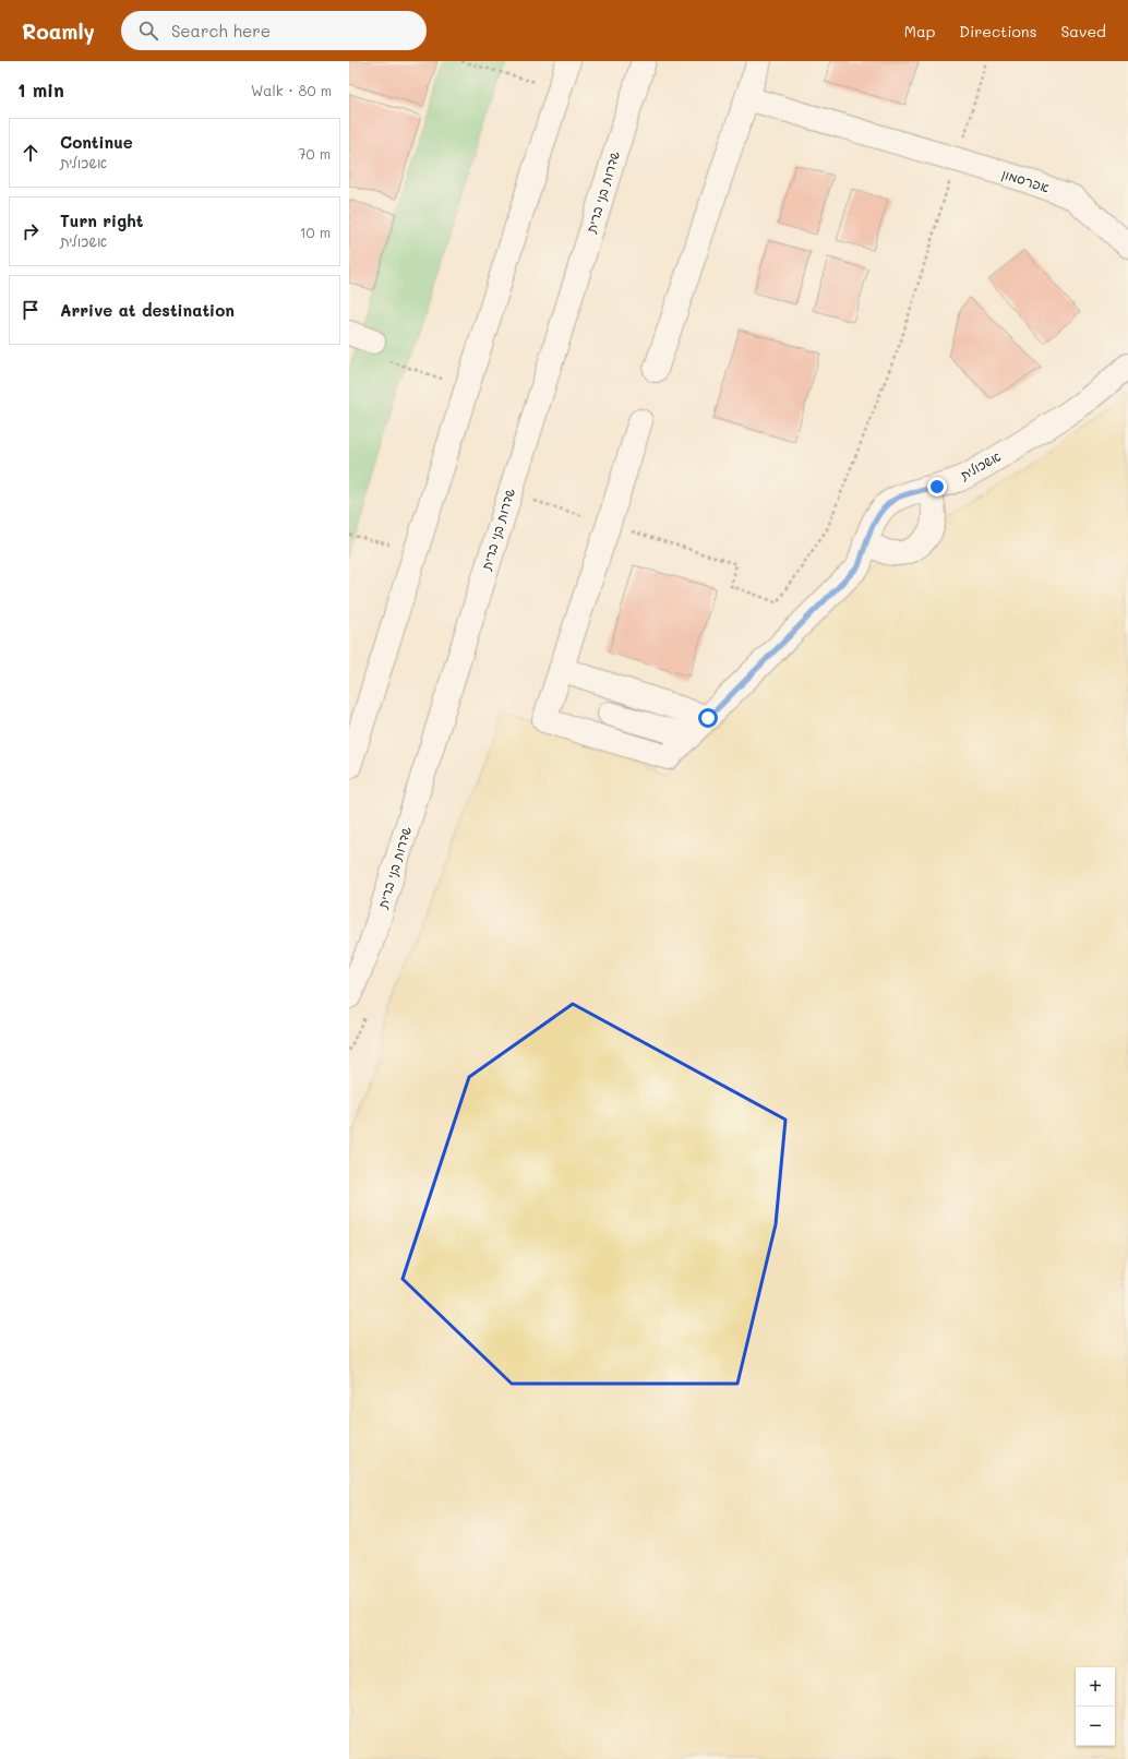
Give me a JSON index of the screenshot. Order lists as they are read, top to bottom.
{
  "streets": {
    "main road": ["אפרסמון", "שדרות בני ברית", "אשכולית"]
  },
  "page": {
    "header": "Roamly",
    "search": "Search here",
    "nav": ["Map", "Directions", "Saved"],
    "heading": ["1 min", "Walk · 80 m"],
    "list": [
      ["Continue", "אשכולית", "70 m"],
      ["Turn right", "אשכולית", "10 m"],
      "Arrive at destination"
    ],
    "map_buttons": ["+", "−"]
  }
}
